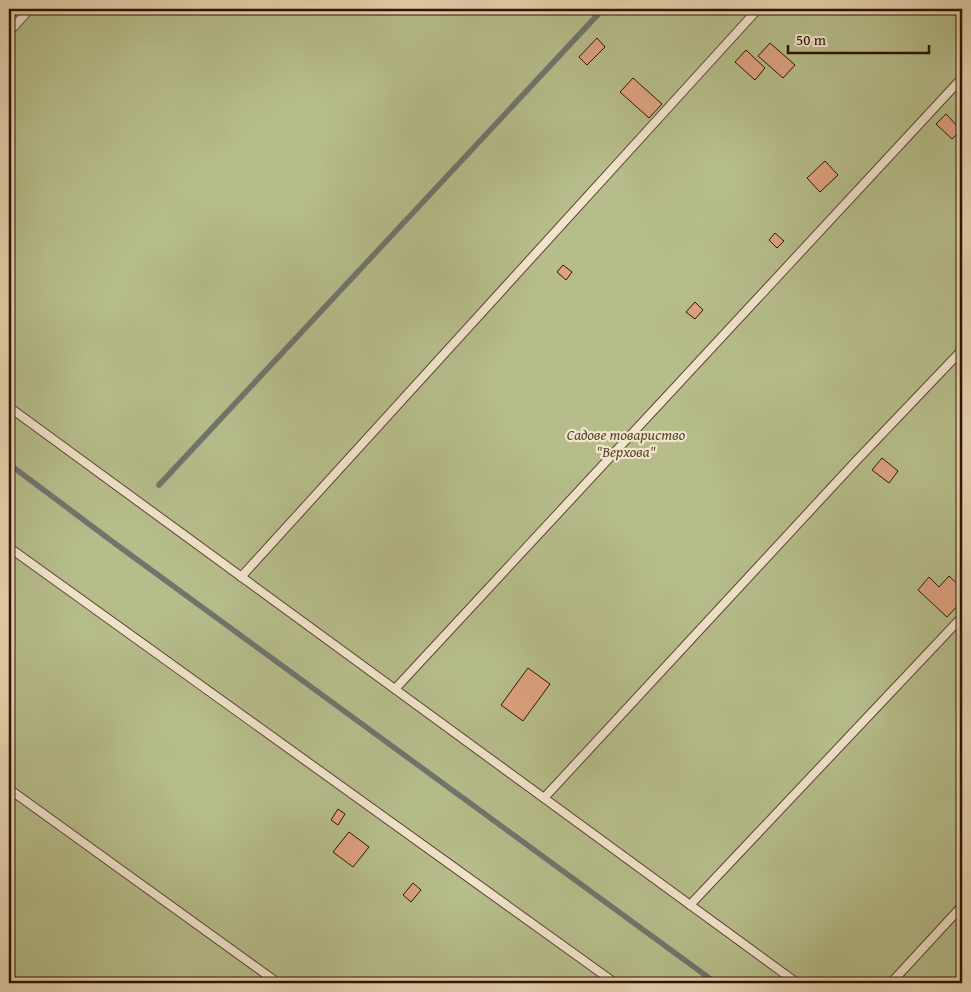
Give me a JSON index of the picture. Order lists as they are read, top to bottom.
{
  "parks": ["Садове товариство \"Верхова\""],
  "scale_bar": "50 m"
}
